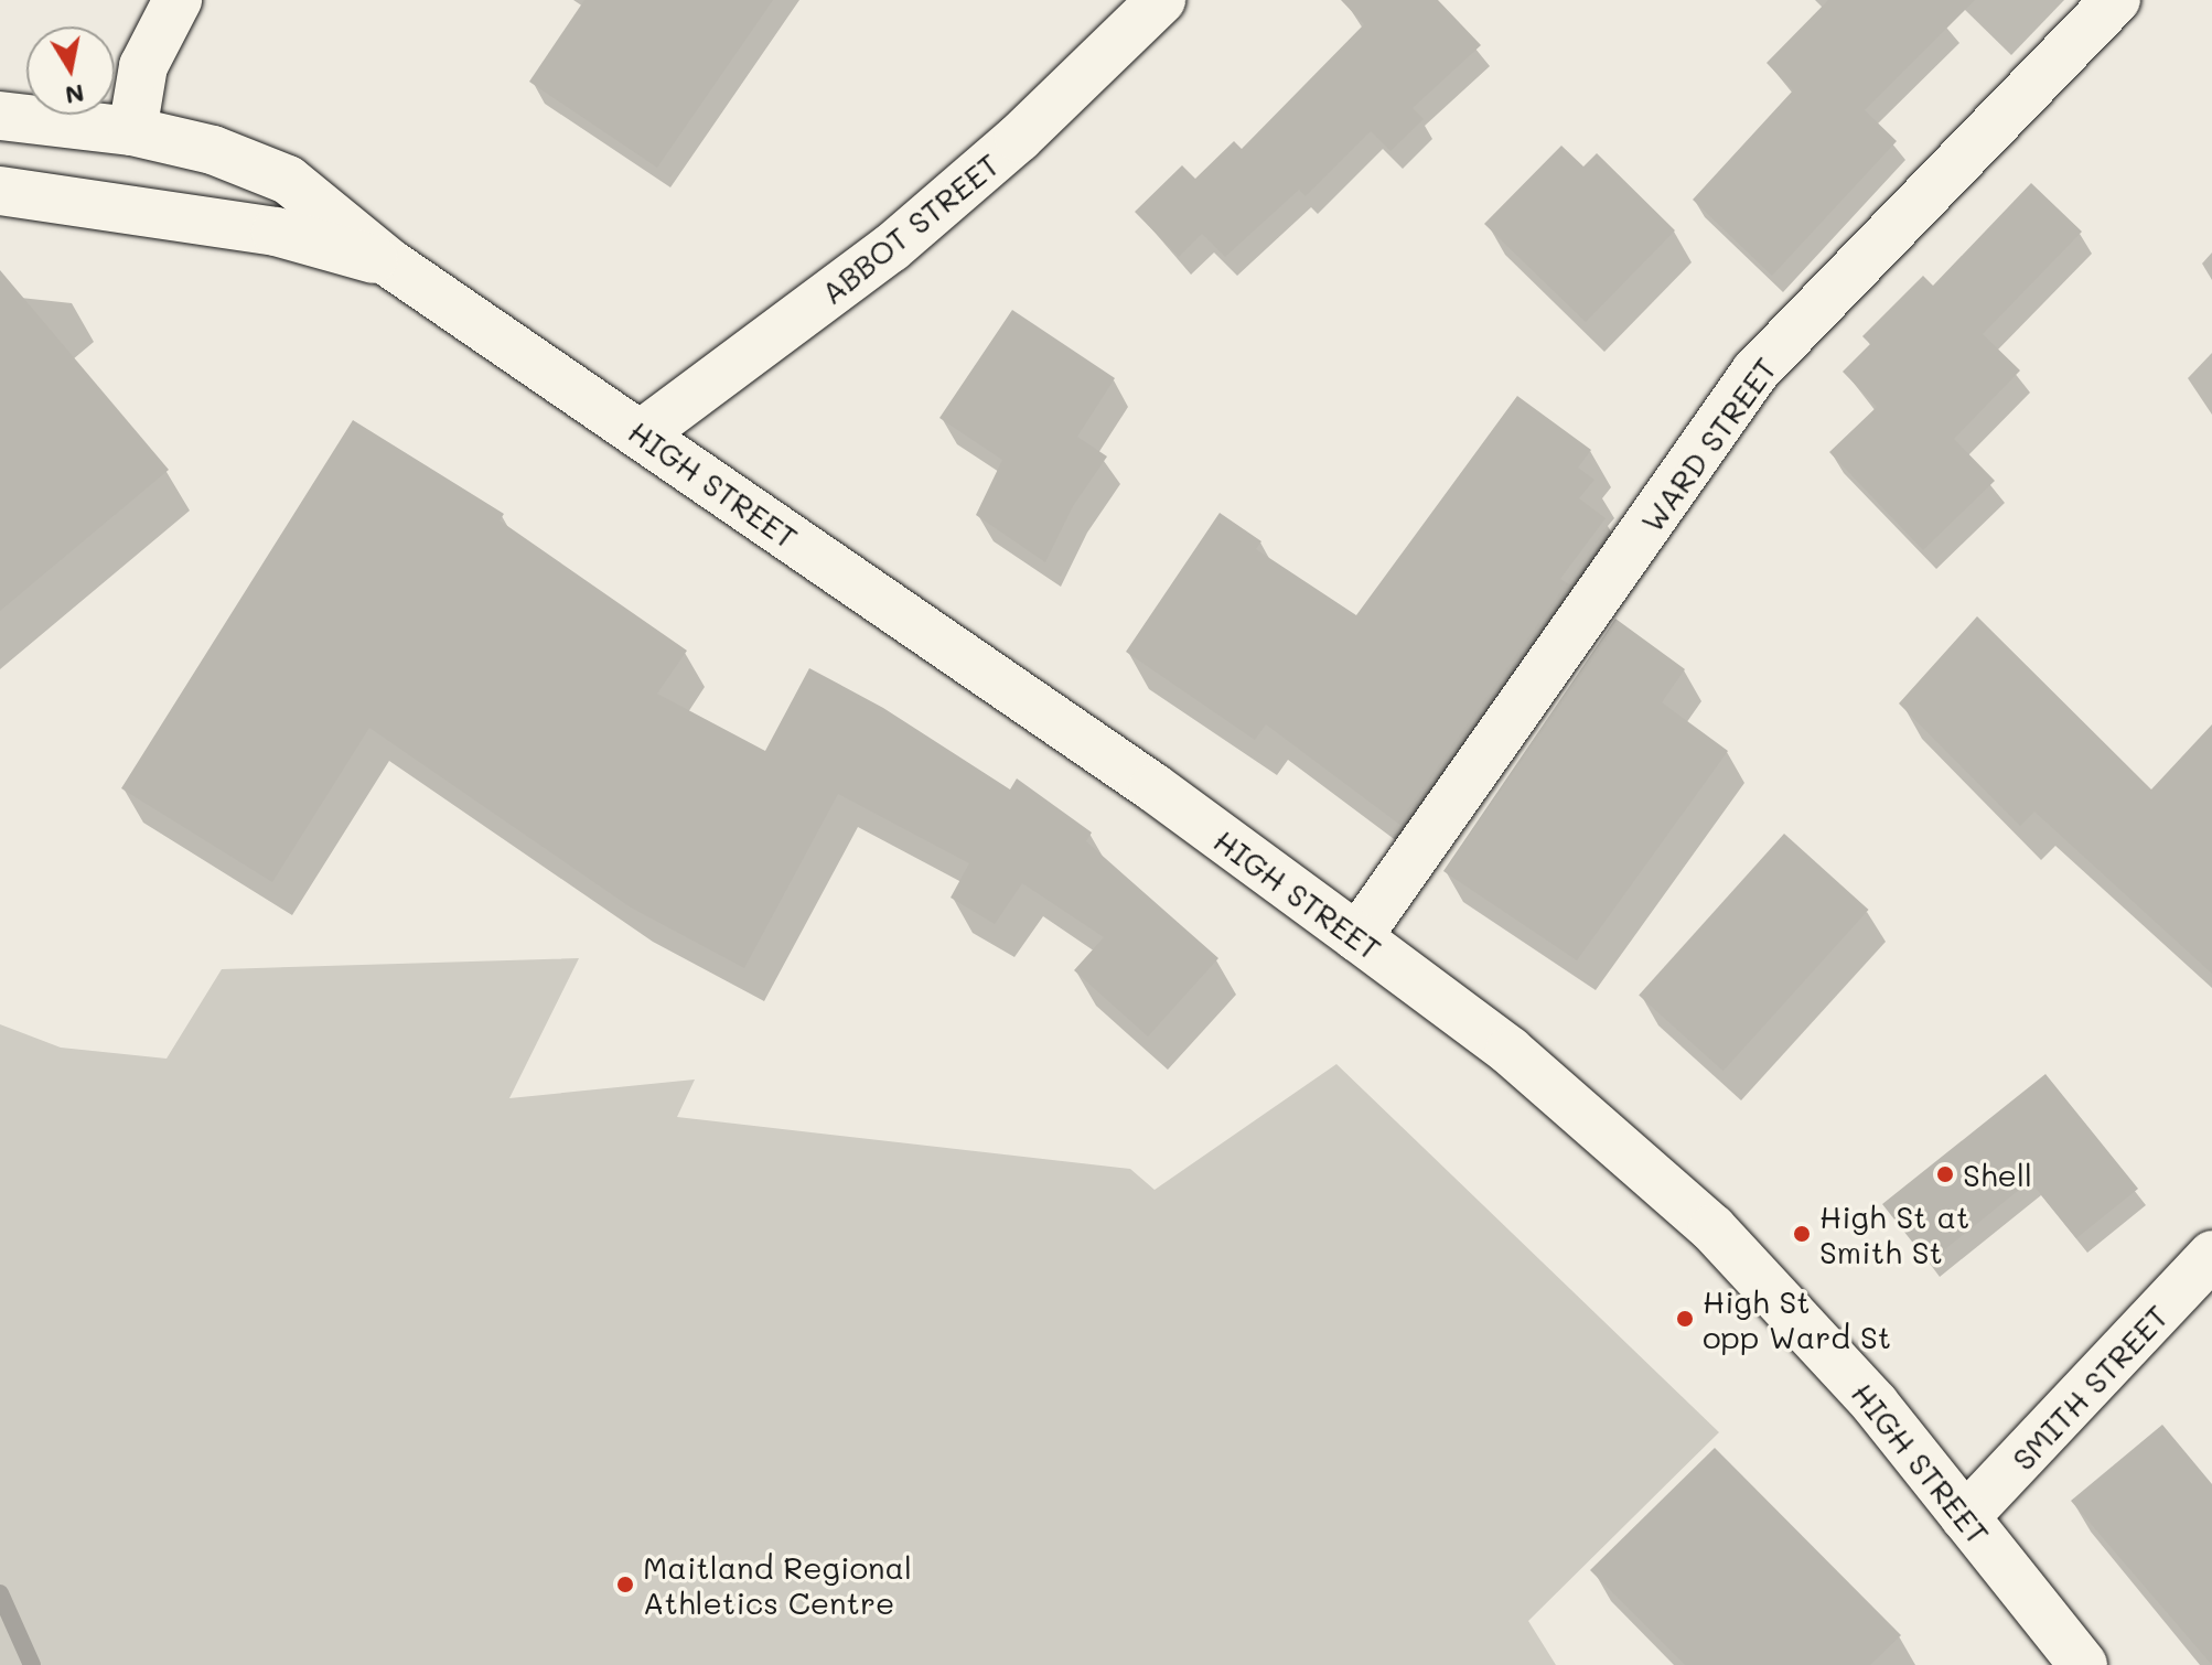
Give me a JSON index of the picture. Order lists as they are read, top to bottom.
{
  "streets": {
    "main road": [
      "ABBOT STREET",
      "WARD STREET",
      "HIGH STREET",
      "SMITH STREET"
    ]
  },
  "crossings": [
    ["ABBOT STREET", "HIGH STREET"],
    ["WARD STREET", "HIGH STREET"],
    ["HIGH STREET", "SMITH STREET"]
  ],
  "places": [
    "Shell",
    "High St at Smith St",
    "High St opp Ward St",
    "Maitland Regional Athletics Centre"
  ],
  "north": "bottom"
}
